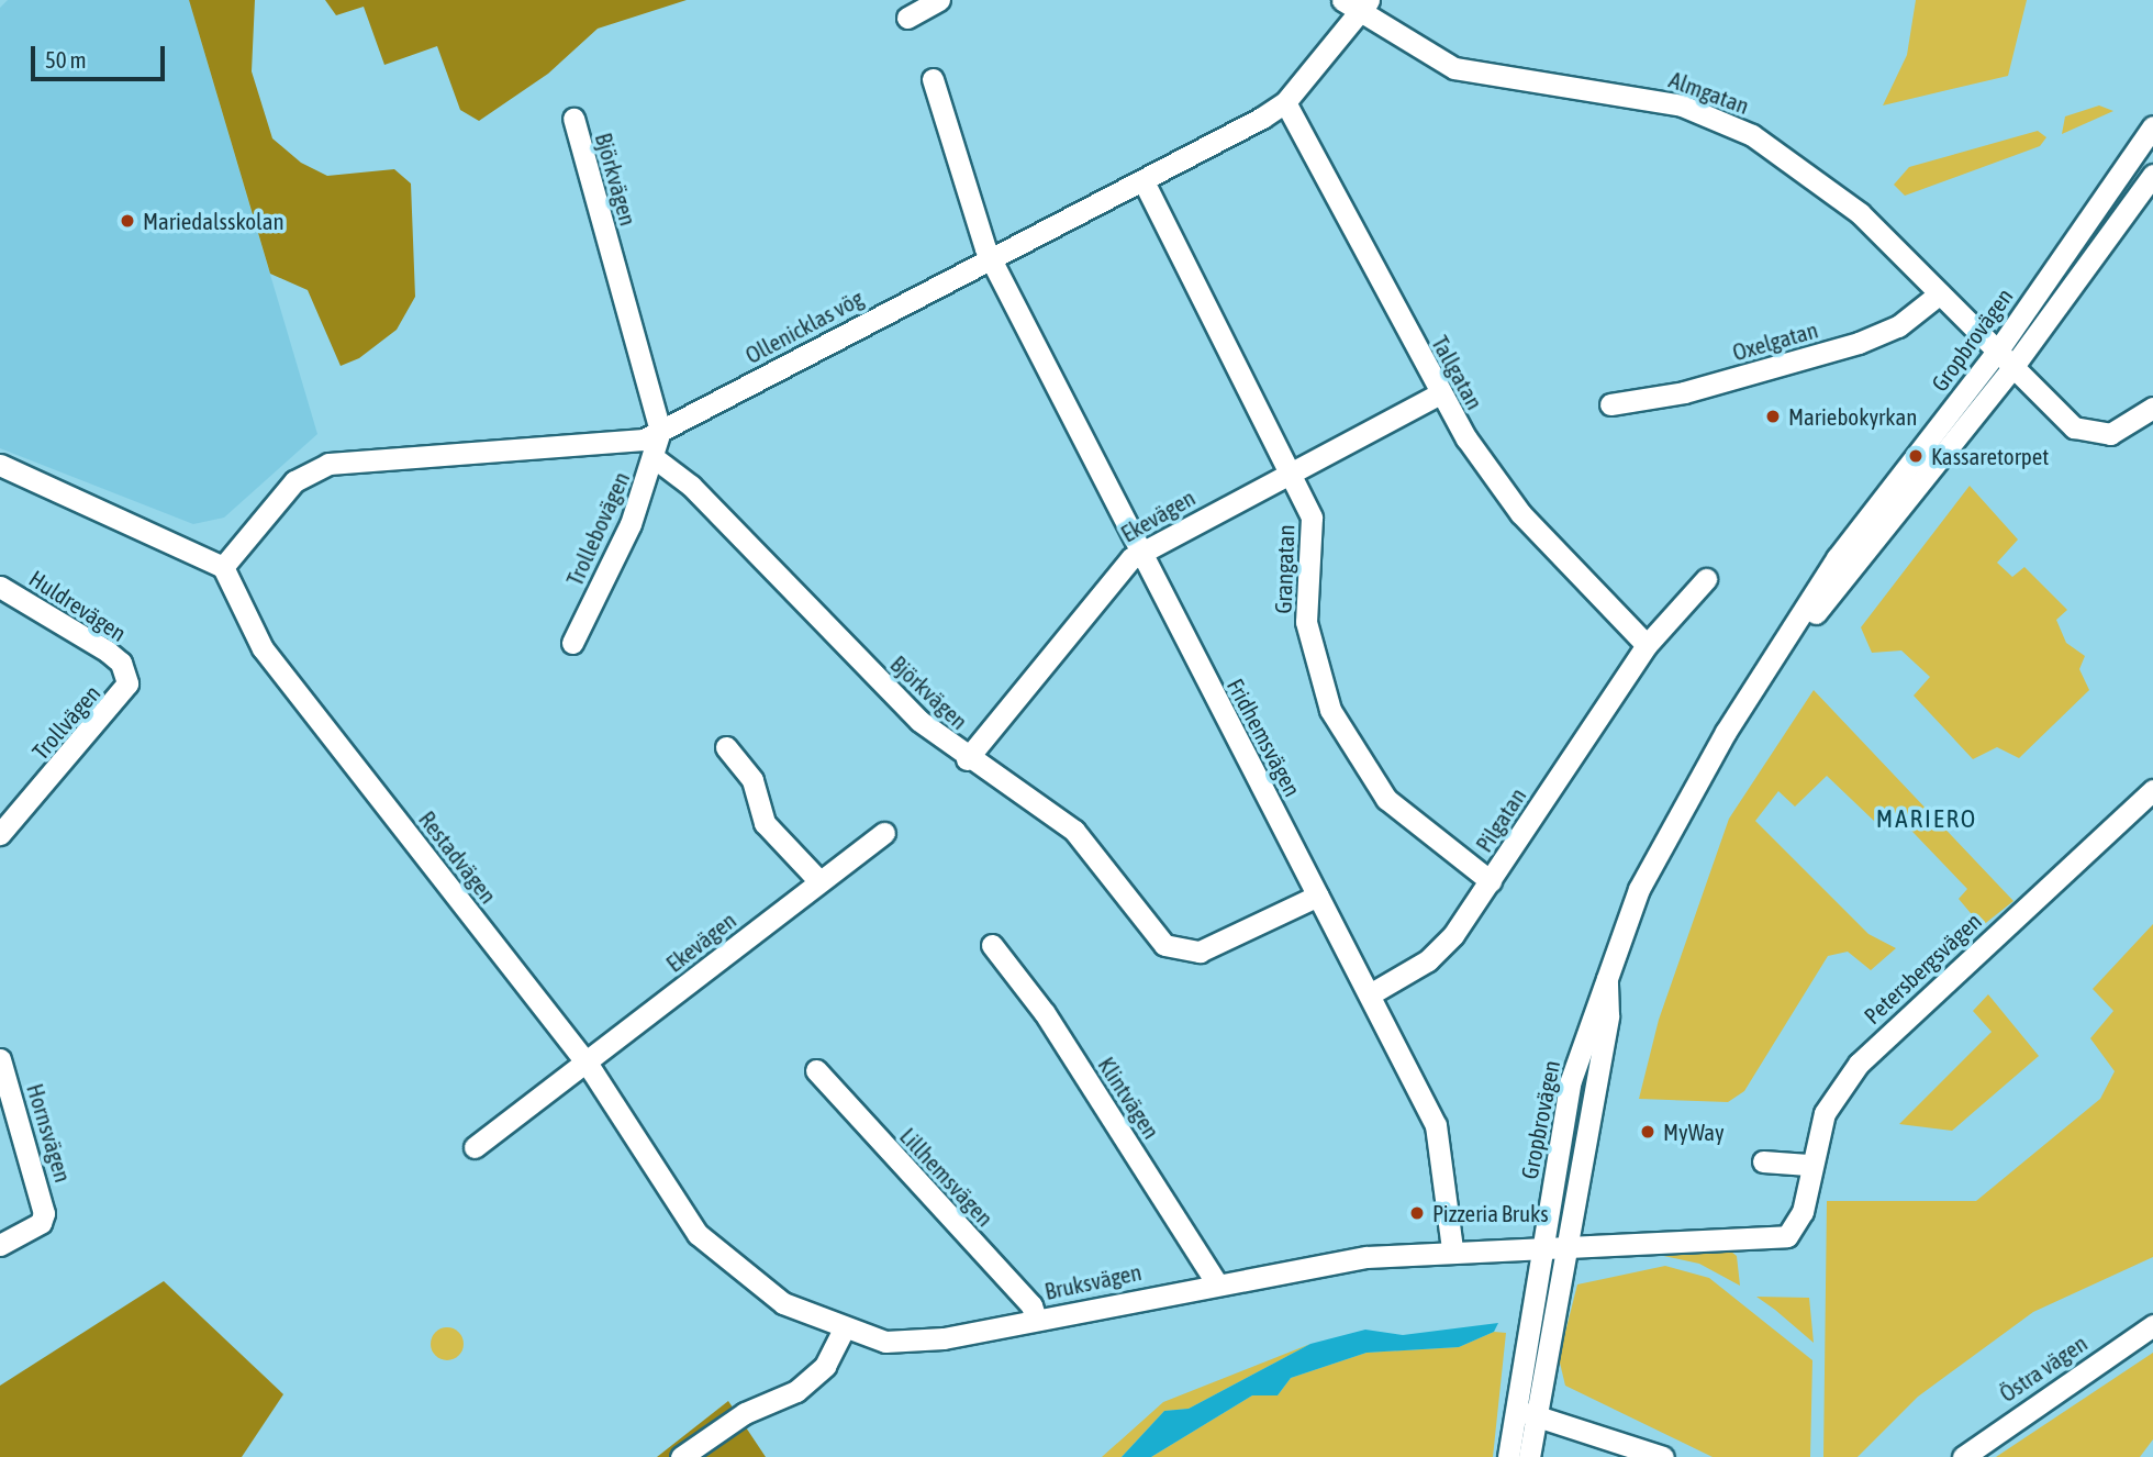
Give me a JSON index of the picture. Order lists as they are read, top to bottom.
{
  "streets": {
    "street": [
      "Almgatan",
      "Björkvägen",
      "Ollenicklas vög",
      "Gropbrovägen",
      "Oxelgatan",
      "Tallgatan",
      "Ekevägen",
      "Trollebovägen",
      "Grangatan",
      "Huldrevägen",
      "Trollvägen",
      "Fridhemsvägen",
      "Pilgatan",
      "Restadvägen",
      "Petersbergsvägen",
      "Klintvägen",
      "Hornsvägen",
      "Lillhemsvägen",
      "Bruksvägen",
      "Östra vägen"
    ]
  },
  "crossings": [
    ["Almgatan", "Ollenicklas vög"],
    ["Almgatan", "Gropbrovägen"],
    ["Almgatan", "Oxelgatan"],
    ["Björkvägen", "Ollenicklas vög"],
    ["Björkvägen", "Ekevägen"],
    ["Björkvägen", "Trollebovägen"],
    ["Björkvägen", "Fridhemsvägen"],
    ["Ollenicklas vög", "Tallgatan"],
    ["Ollenicklas vög", "Trollebovägen"],
    ["Ollenicklas vög", "Grangatan"],
    ["Ollenicklas vög", "Fridhemsvägen"],
    ["Ollenicklas vög", "Restadvägen"],
    ["Gropbrovägen", "Bruksvägen"],
    ["Tallgatan", "Ekevägen"],
    ["Tallgatan", "Pilgatan"],
    ["Ekevägen", "Grangatan"],
    ["Ekevägen", "Fridhemsvägen"],
    ["Ekevägen", "Restadvägen"],
    ["Grangatan", "Pilgatan"],
    ["Huldrevägen", "Trollvägen"],
    ["Fridhemsvägen", "Pilgatan"],
    ["Fridhemsvägen", "Bruksvägen"],
    ["Restadvägen", "Bruksvägen"],
    ["Petersbergsvägen", "Bruksvägen"],
    ["Klintvägen", "Bruksvägen"],
    ["Lillhemsvägen", "Bruksvägen"]
  ],
  "districts": ["MARIERO"],
  "places": [
    "Mariedalsskolan",
    "Mariebokyrkan",
    "Kassaretorpet",
    "MyWay",
    "Pizzeria Bruks"
  ],
  "scale_bar": "50 m"
}
